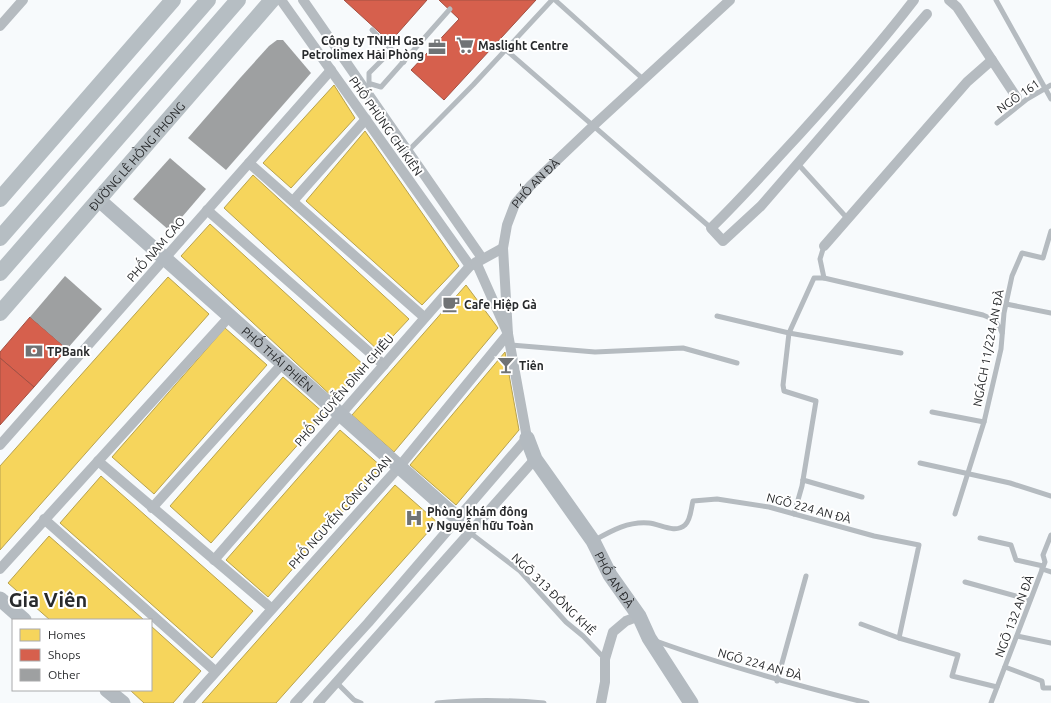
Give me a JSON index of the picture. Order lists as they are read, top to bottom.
{
  "streets": {
    "main road": ["ĐƯỜNG LÊ HỒNG PHONG"],
    "street": [
      "PHỐ PHÙNG CHÍ KIÊN",
      "PHỐ AN ĐÀ",
      "PHỐ NAM CAO",
      "PHỐ THÁI PHIÊN",
      "PHỐ NGUYỄN ĐÌNH CHIỂU",
      "PHỐ NGUYỄN CÔNG HOAN"
    ],
    "lane": [
      "NGÕ 161",
      "NGÁCH 11/224 AN ĐÀ",
      "NGÕ 224 AN ĐÀ",
      "NGÕ 313 ĐÔNG KHÊ",
      "NGÕ 132 AN ĐÀ"
    ]
  },
  "crossings": [
    ["PHỐ PHÙNG CHÍ KIÊN", "PHỐ NAM CAO"],
    ["PHỐ PHÙNG CHÍ KIÊN", "PHỐ NGUYỄN ĐÌNH CHIỂU"],
    ["ĐƯỜNG LÊ HỒNG PHONG", "PHỐ THÁI PHIÊN"],
    ["PHỐ AN ĐÀ", "PHỐ NGUYỄN ĐÌNH CHIỂU"],
    ["PHỐ AN ĐÀ", "NGÕ 224 AN ĐÀ"],
    ["PHỐ AN ĐÀ", "PHỐ NGUYỄN CÔNG HOAN"],
    ["PHỐ NAM CAO", "PHỐ THÁI PHIÊN"],
    ["PHỐ THÁI PHIÊN", "PHỐ NGUYỄN ĐÌNH CHIỂU"],
    ["PHỐ THÁI PHIÊN", "PHỐ NGUYỄN CÔNG HOAN"]
  ],
  "districts": ["Gia Viên"],
  "places": {
    "supermarket": ["Maslight Centre"],
    "office": ["Công ty TNHH Gas Petrolimex Hải Phòng"],
    "cafe": ["Cafe Hiệp Gà"],
    "bank": ["TPBank"],
    "bar": ["Tiên"],
    "hospital": ["Phòng khám đông y Nguyễn hữu Toàn"]
  },
  "legend": ["Homes", "Shops", "Other"]
}
